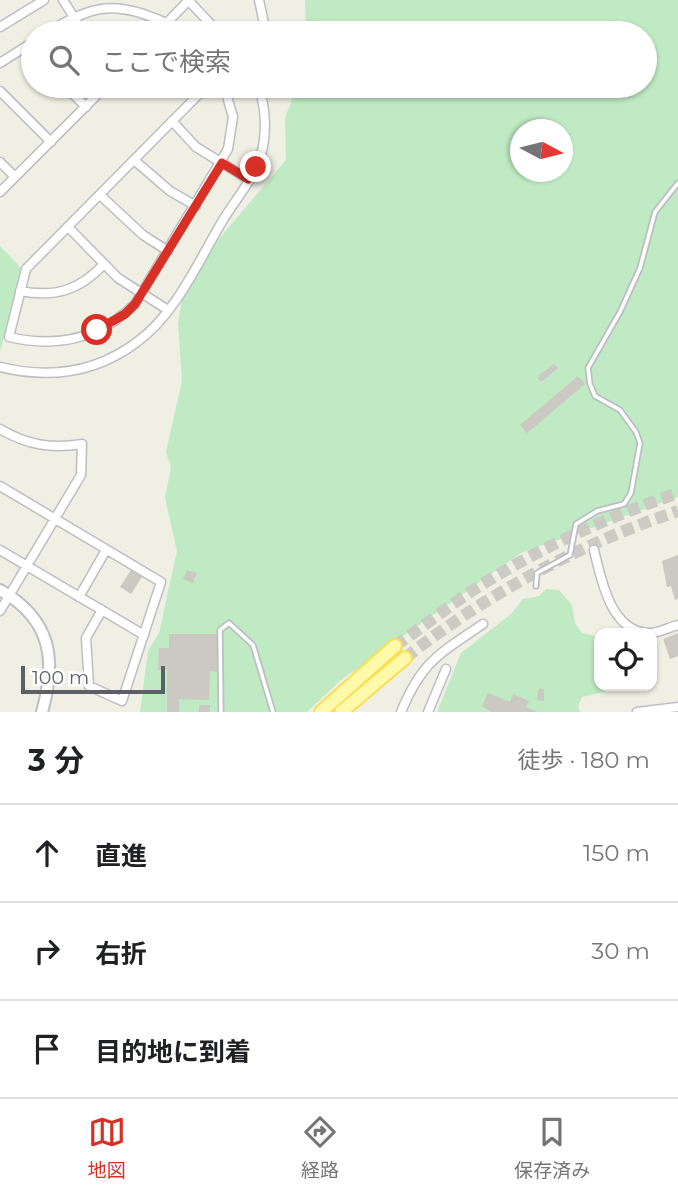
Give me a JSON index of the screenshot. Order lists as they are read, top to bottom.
{
  "scale_bar": "100 m",
  "north": "right",
  "page": {
    "search": "ここで検索",
    "scale": "100 m",
    "heading": ["3 分", "徒歩 · 180 m"],
    "list": [
      ["直進", "150 m"],
      ["右折", "30 m"],
      "目的地に到着"
    ],
    "nav": ["地図", "経路", "保存済み"]
  }
}
